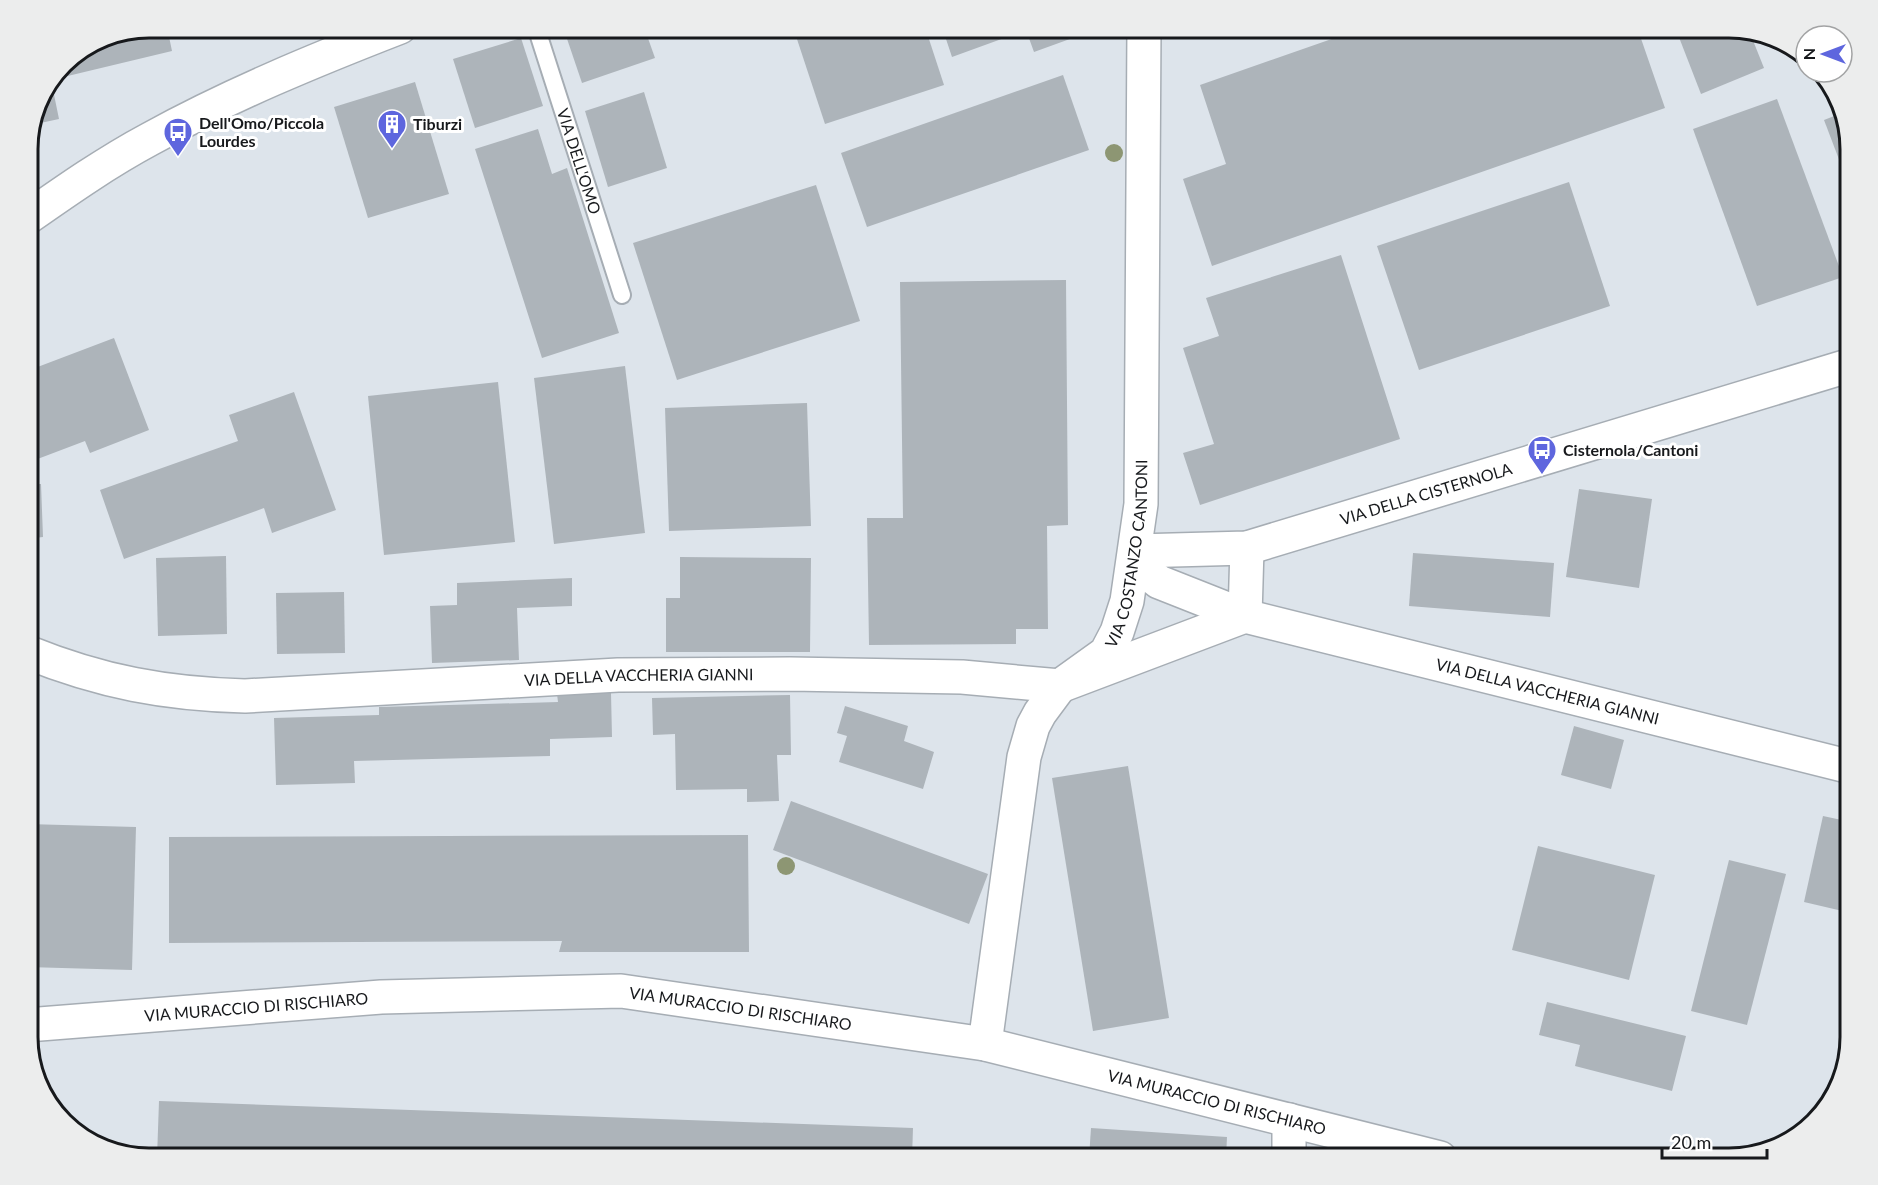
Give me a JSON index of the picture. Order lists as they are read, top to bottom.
{
  "streets": {
    "street": [
      "VIA DELLA CISTERNOLA",
      "VIA COSTANZO CANTONI",
      "VIA DELLA VACCHERIA GIANNI",
      "VIA MURACCIO DI RISCHIARO"
    ],
    "lane": ["VIA DELL'OMO"]
  },
  "crossings": [
    ["VIA DELLA CISTERNOLA", "VIA COSTANZO CANTONI"],
    ["VIA DELLA CISTERNOLA", "VIA DELLA VACCHERIA GIANNI"],
    ["VIA COSTANZO CANTONI", "VIA DELLA VACCHERIA GIANNI"],
    ["VIA COSTANZO CANTONI", "VIA MURACCIO DI RISCHIARO"]
  ],
  "places": {
    "building": ["Tiburzi"],
    "bus stop": ["Dell'Omo/Piccola Lourdes", "Cisternola/Cantoni"]
  },
  "scale_bar": "20 m",
  "north": "left"
}
